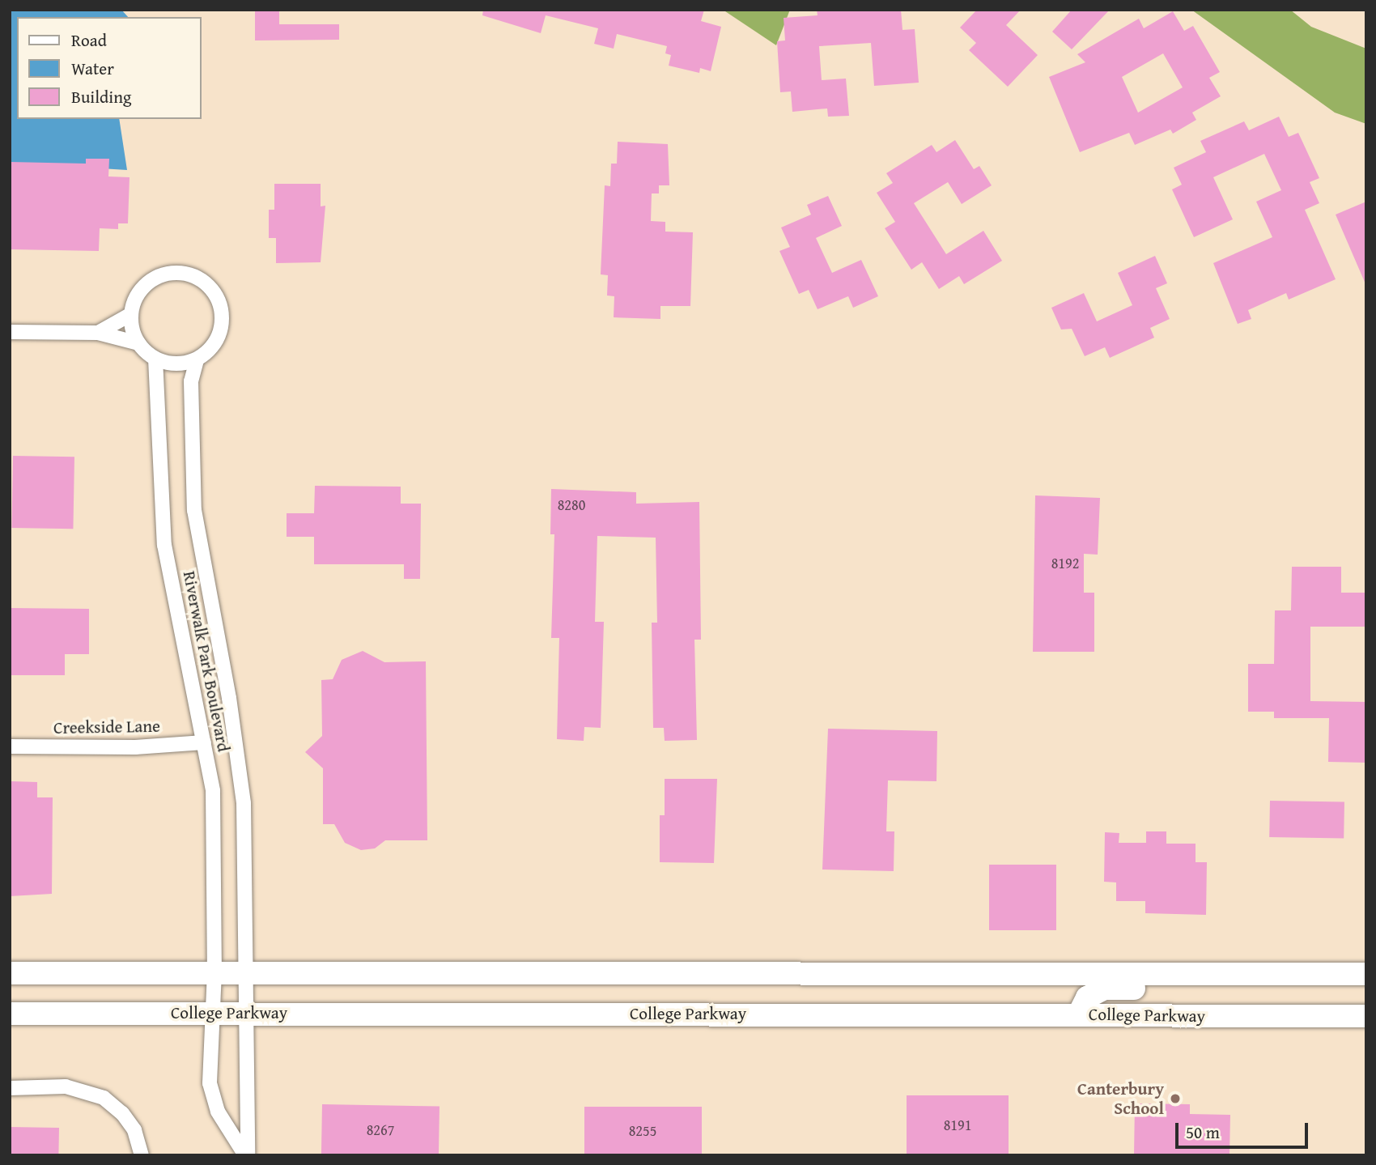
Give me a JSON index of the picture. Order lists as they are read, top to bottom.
{
  "streets": {
    "main road": ["College Parkway"],
    "street": ["Riverwalk Park Boulevard", "Creekside Lane"]
  },
  "crossings": [
    ["Riverwalk Park Boulevard", "Creekside Lane"],
    ["Riverwalk Park Boulevard", "College Parkway"]
  ],
  "places": ["Canterbury School"],
  "house_numbers": [
    "8280",
    "8192",
    "8191",
    "8267",
    "8255"
  ],
  "legend": ["Road", "Water", "Building"],
  "scale_bar": "50 m"
}
